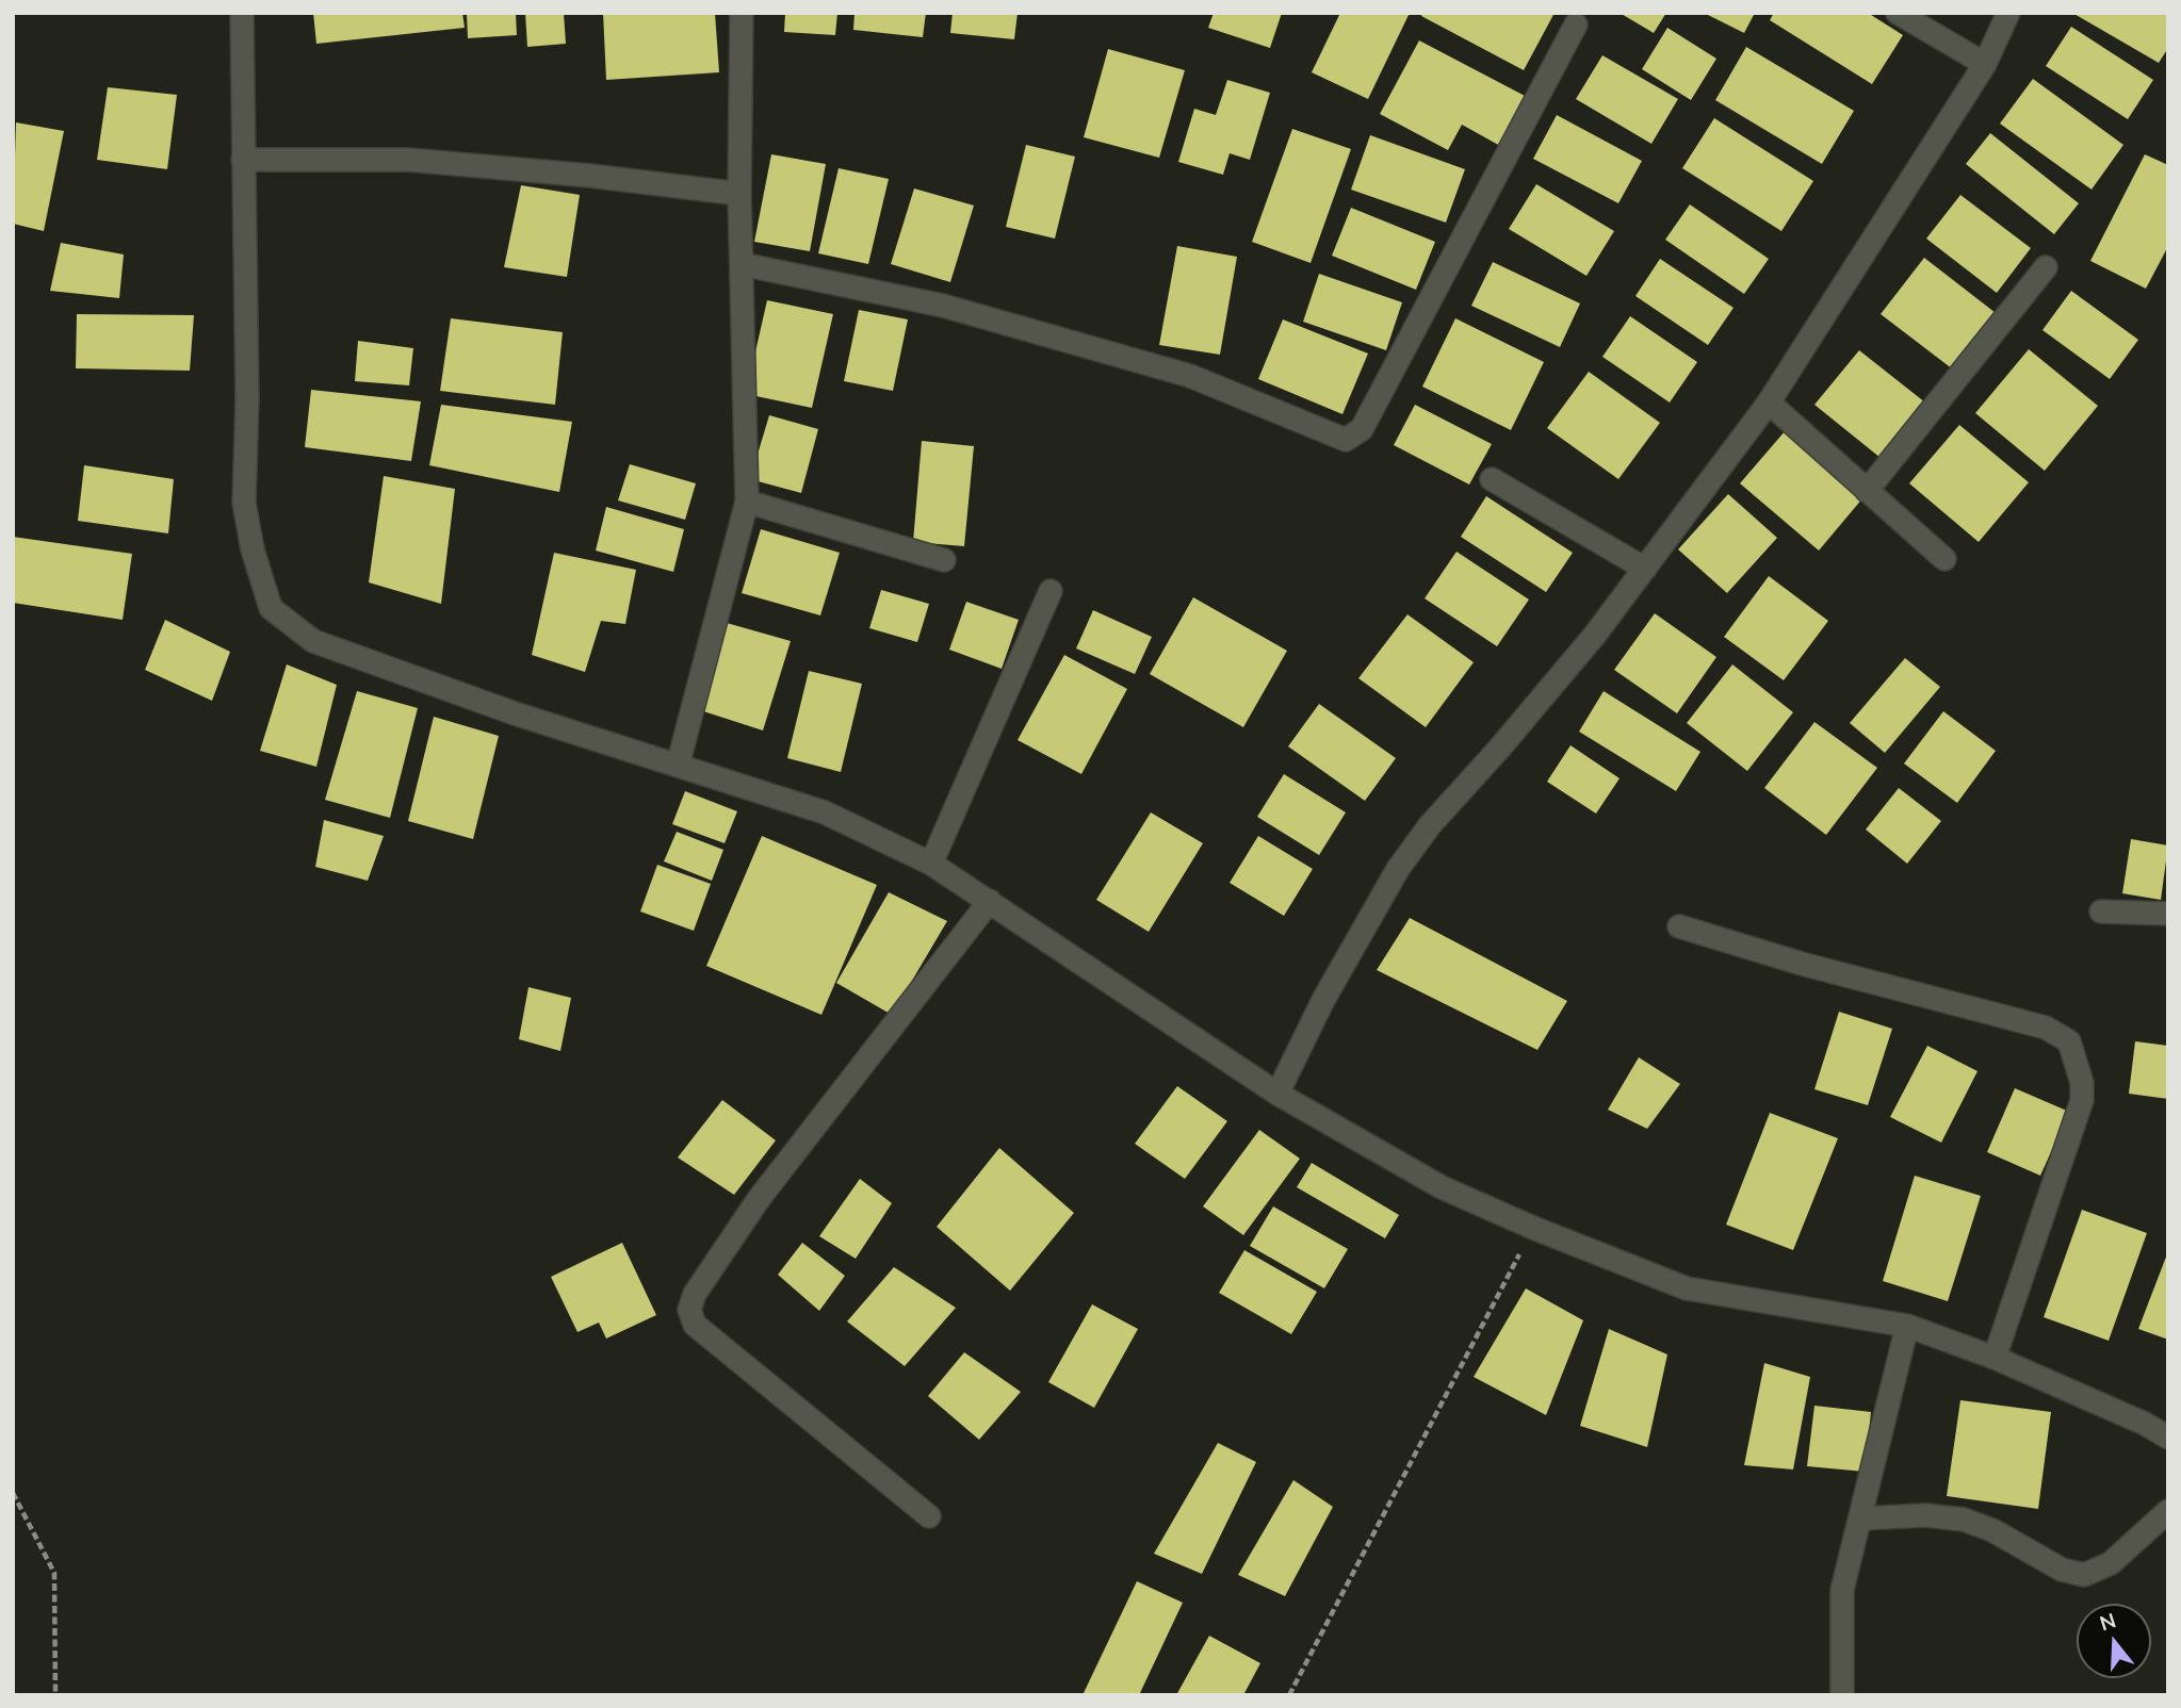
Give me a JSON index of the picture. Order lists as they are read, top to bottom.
{
  "north": "top"
}
